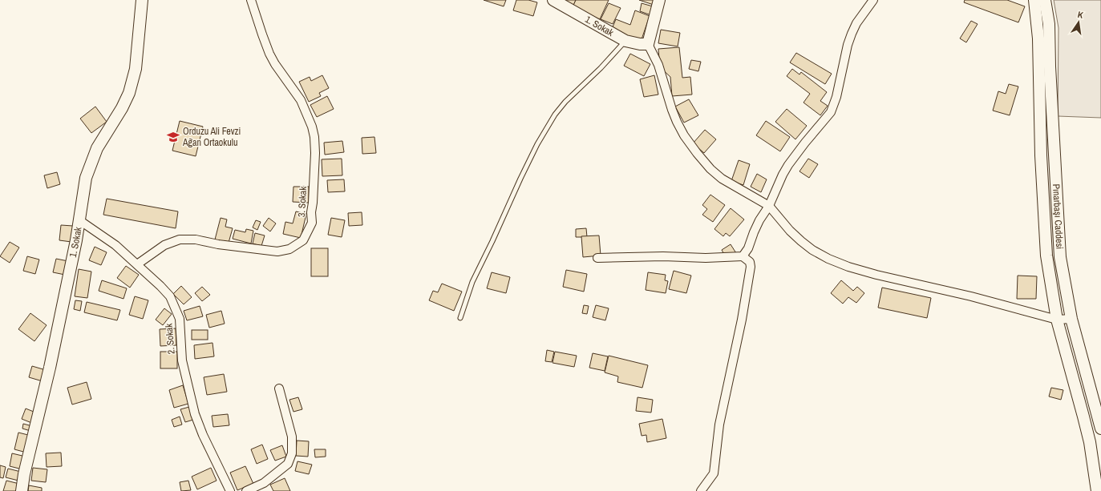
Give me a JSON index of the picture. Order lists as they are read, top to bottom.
{
  "streets": {
    "street": [
      "1. Sokak",
      "3. Sokak",
      "Pınarbaşı Caddesi",
      "2. Sokak"
    ]
  },
  "crossings": [
    ["1. Sokak", "2. Sokak"],
    ["3. Sokak", "2. Sokak"]
  ],
  "places": {
    "school or university": ["Orduzu Ali Fevzi Ağan Ortaokulu"]
  },
  "north": "top"
}
